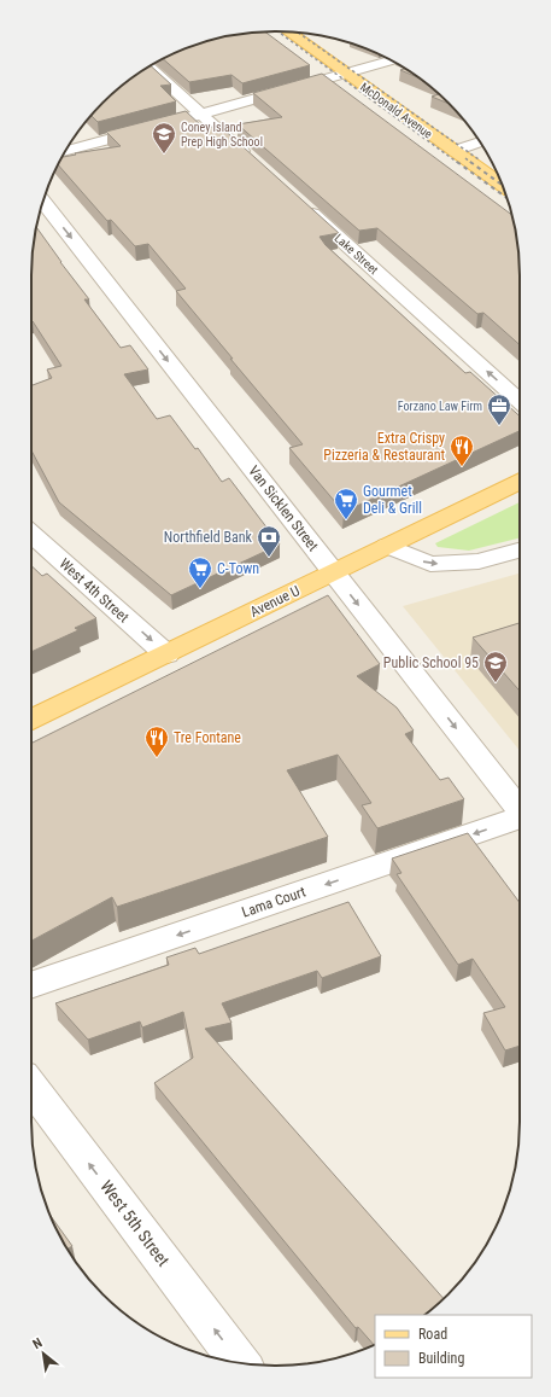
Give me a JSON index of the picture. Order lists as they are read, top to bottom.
{
  "streets": {
    "main road": ["McDonald Avenue", "Avenue U"],
    "street": [
      "Lake Street",
      "Van Sicklen Street",
      "West 4th Street",
      "Lama Court",
      "West 5th Street"
    ]
  },
  "crossings": [
    ["Van Sicklen Street", "Avenue U"],
    ["West 4th Street", "Avenue U"]
  ],
  "one_way": [
    "Lake Street",
    "Van Sicklen Street",
    "West 4th Street",
    "Lama Court",
    "West 5th Street"
  ],
  "places": {
    "school or university": ["Coney Island Prep High School", "Public School 95"],
    "office": ["Forzano Law Firm"],
    "restaurant": ["Extra Crispy Pizzeria & Restaurant", "Tre Fontane"],
    "supermarket": ["Gourmet Deli & Grill", "C-Town"],
    "bank": ["Northfield Bank"]
  },
  "legend": ["Road", "Building"],
  "north": "top left"
}
